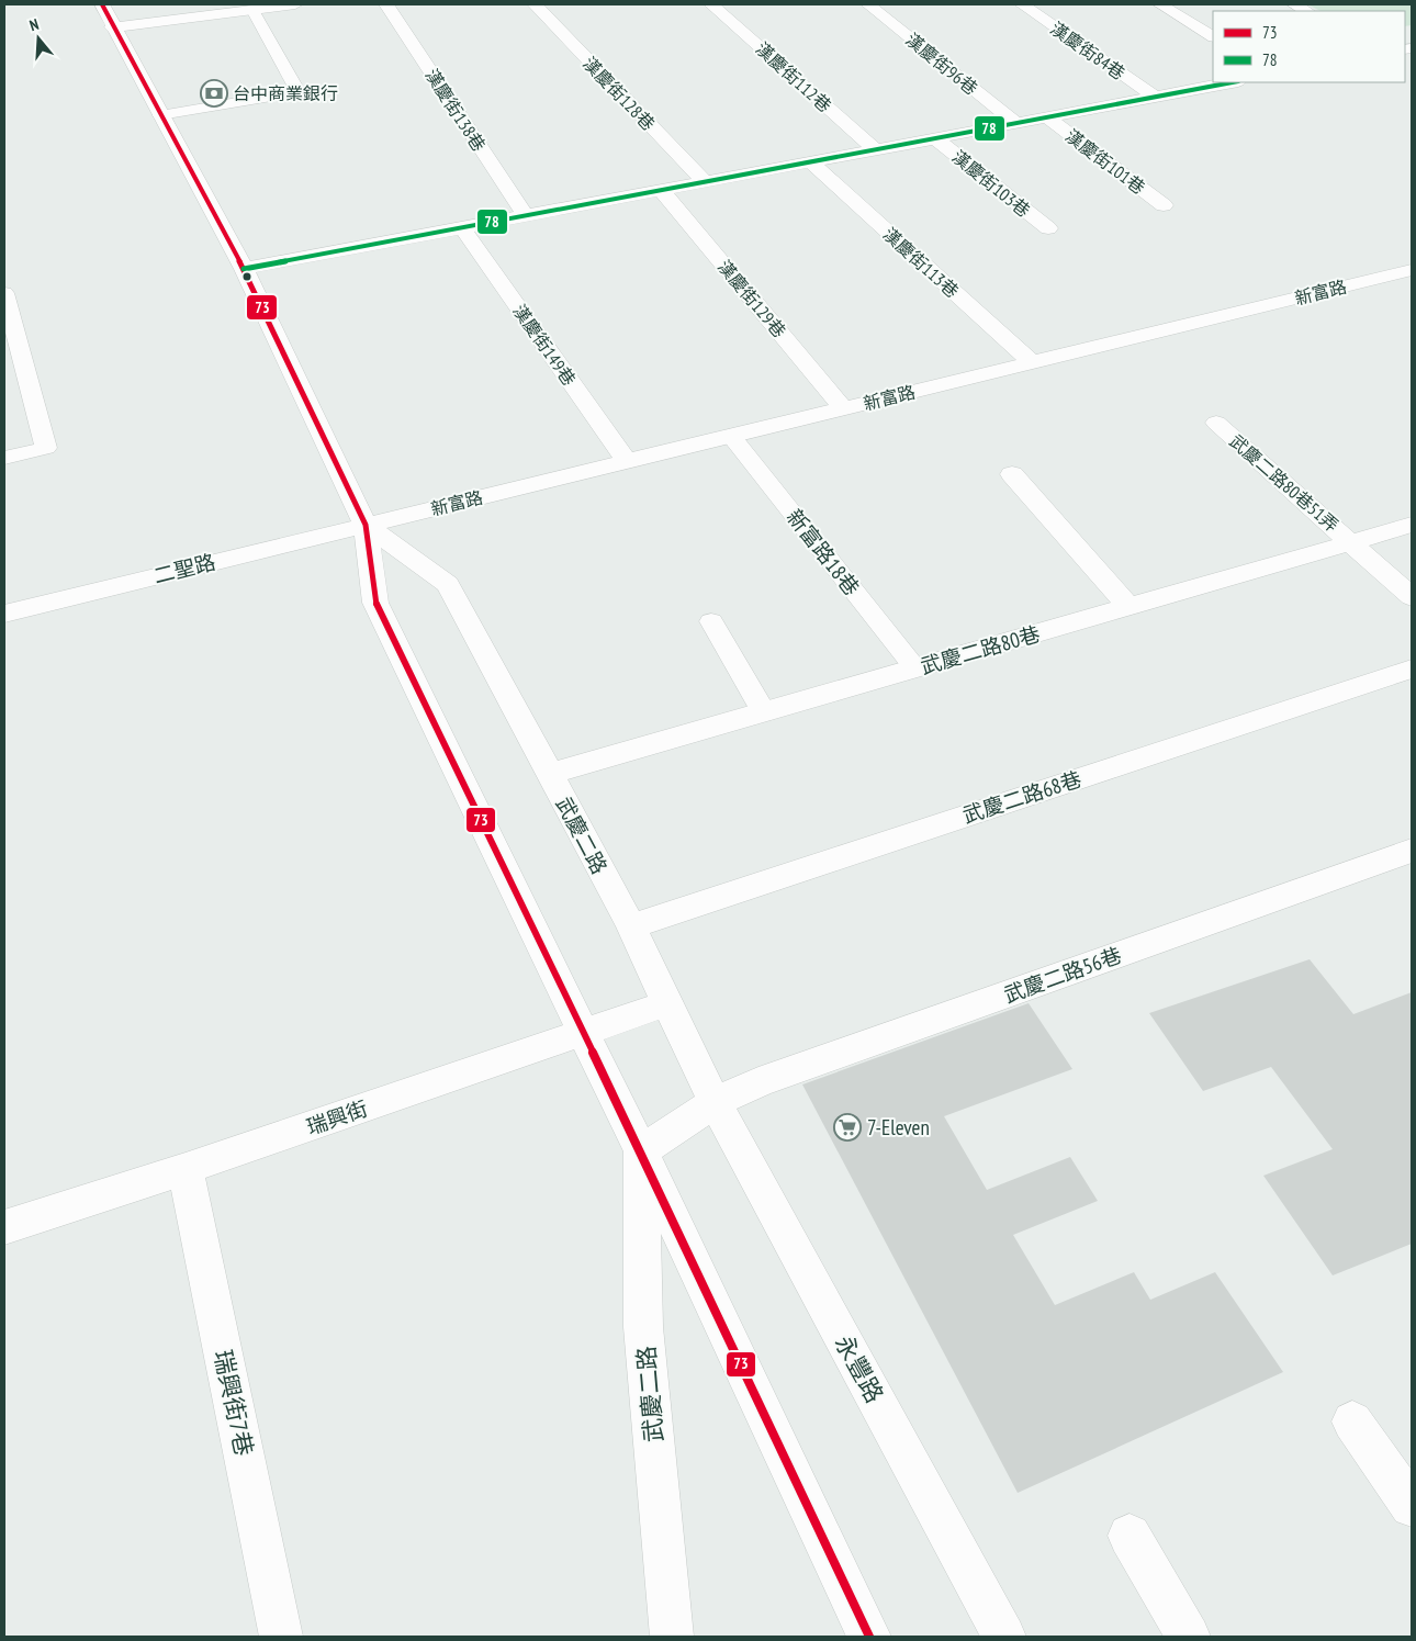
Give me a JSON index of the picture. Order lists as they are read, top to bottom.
{
  "streets": {
    "street": [
      "漢慶街84巷",
      "漢慶街96巷",
      "漢慶街112巷",
      "漢慶街128巷",
      "漢慶街138巷",
      "漢慶街101巷",
      "漢慶街103巷",
      "漢慶街113巷",
      "新富路",
      "漢慶街129巷",
      "漢慶街149巷",
      "武慶二路80巷51弄",
      "二聖路",
      "武慶二路80巷",
      "武慶二路68巷",
      "武慶二路",
      "武慶二路56巷",
      "瑞興街",
      "永豐路",
      "瑞興街7巷"
    ],
    "lane": ["新富路18巷"]
  },
  "crossings": [
    ["漢慶街113巷", "新富路"],
    ["新富路", "漢慶街129巷"],
    ["新富路", "漢慶街149巷"],
    ["新富路", "新富路18巷"],
    ["新富路", "二聖路"],
    ["新富路", "武慶二路"],
    ["武慶二路80巷51弄", "武慶二路80巷"],
    ["新富路18巷", "武慶二路80巷"],
    ["二聖路", "武慶二路"],
    ["武慶二路80巷", "武慶二路"],
    ["武慶二路68巷", "武慶二路"],
    ["武慶二路", "武慶二路56巷"],
    ["武慶二路", "瑞興街"],
    ["武慶二路", "永豐路"],
    ["武慶二路56巷", "永豐路"],
    ["瑞興街", "瑞興街7巷"]
  ],
  "places": {
    "bank": ["台中商業銀行"],
    "supermarket": ["7-Eleven"]
  },
  "lines": ["transit line 73", "transit line 78"],
  "legend": ["73", "78"],
  "north": "top"
}
